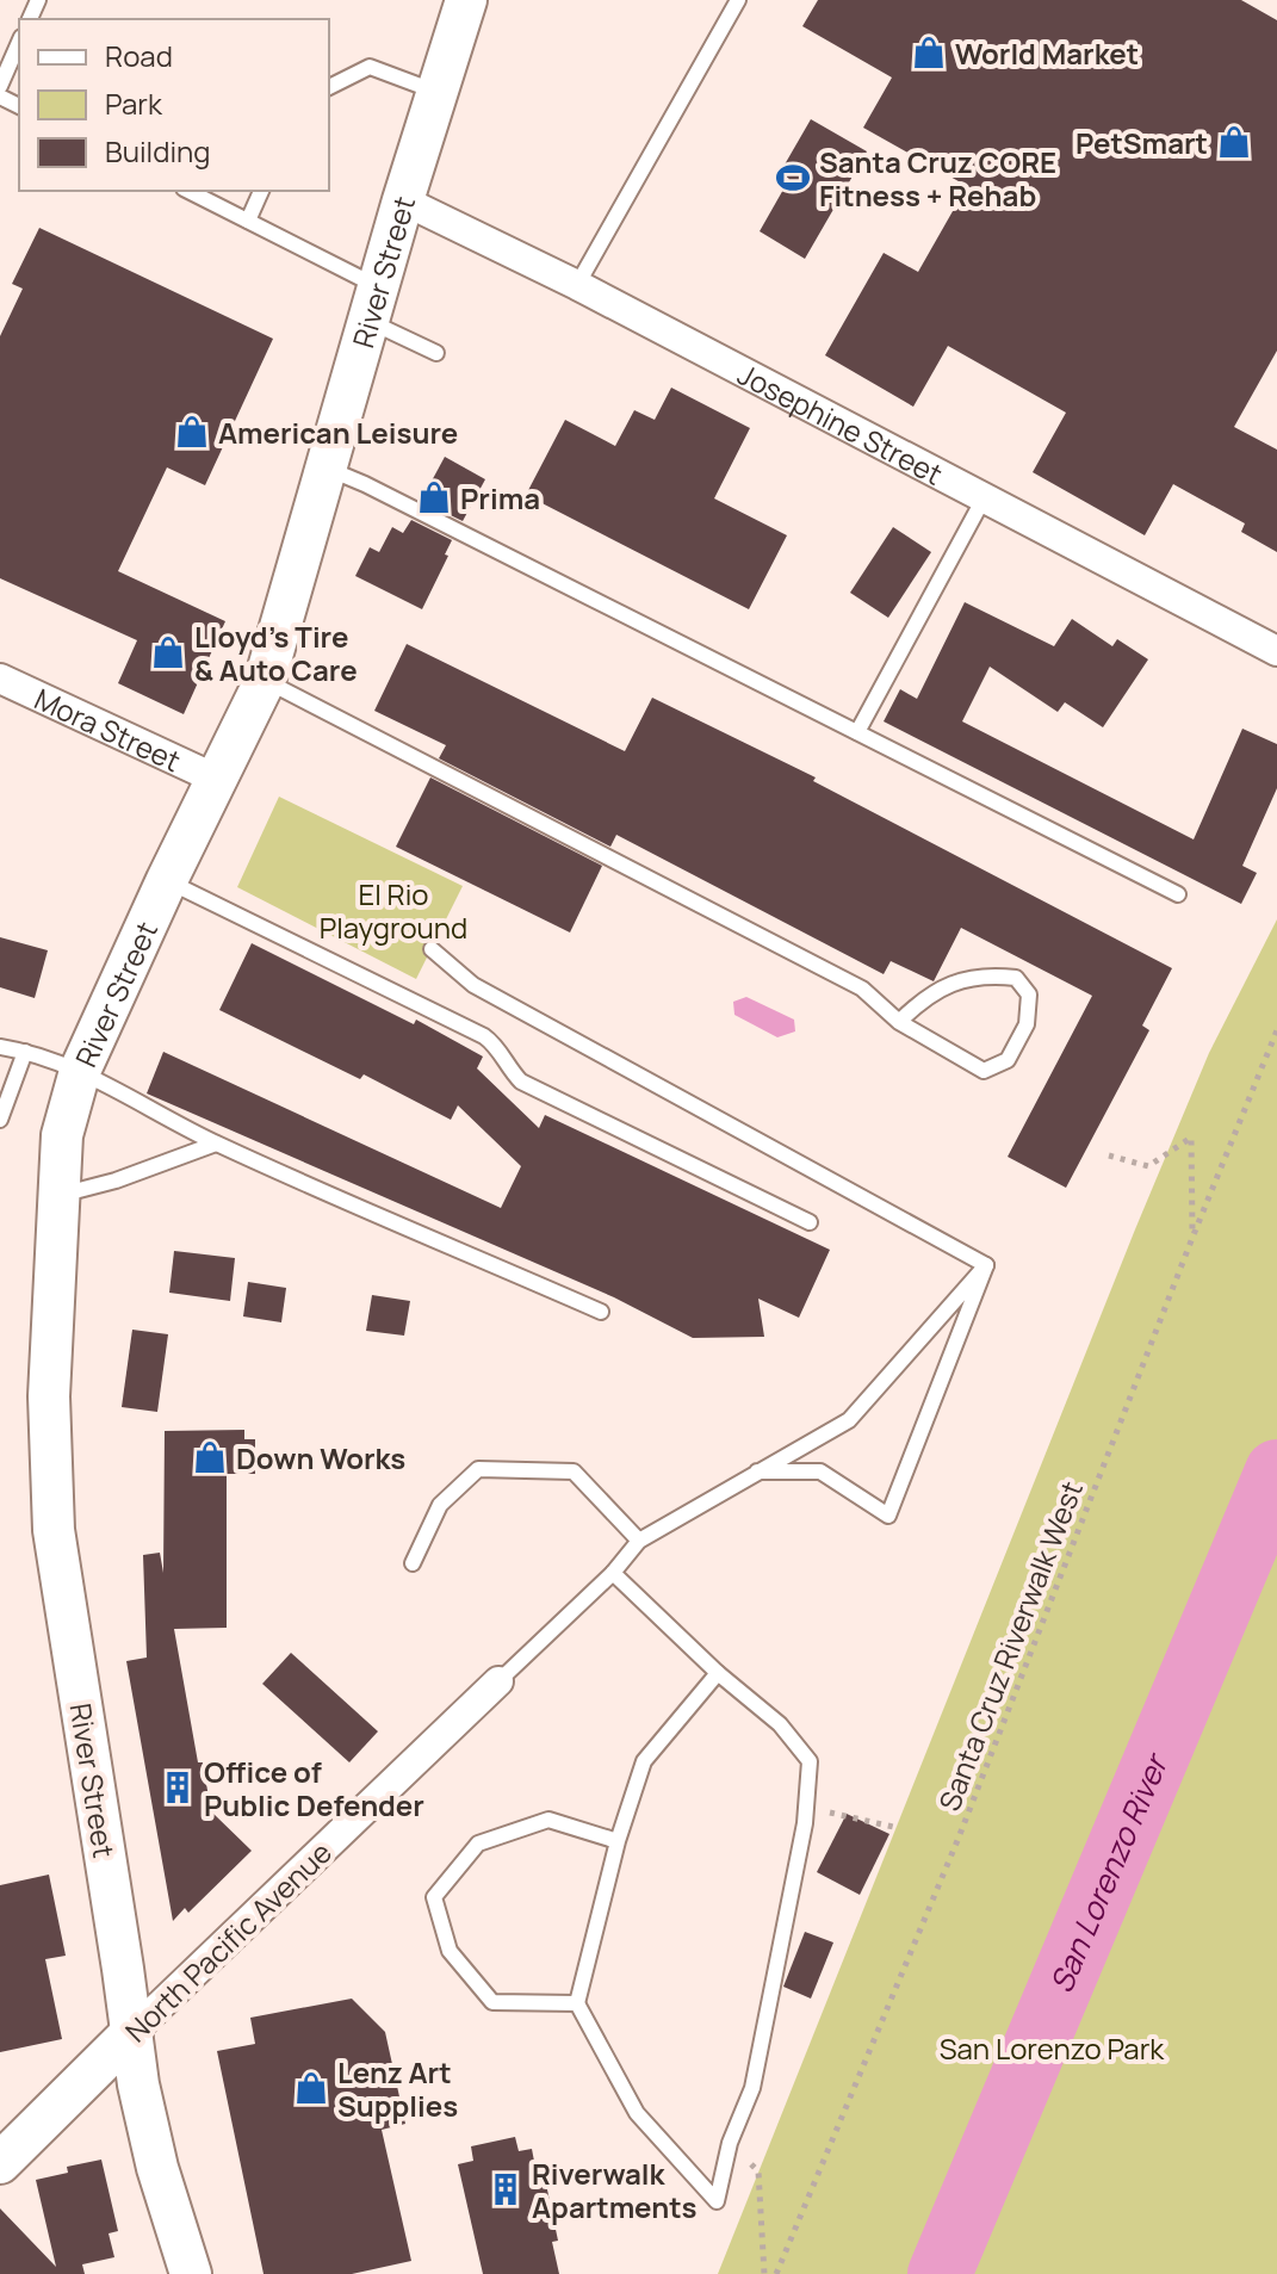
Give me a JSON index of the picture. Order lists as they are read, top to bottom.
{
  "streets": {
    "main road": ["River Street", "North Pacific Avenue"],
    "street": ["Josephine Street", "Mora Street"],
    "path": ["Santa Cruz Riverwalk West"]
  },
  "crossings": [
    ["River Street", "Josephine Street"],
    ["River Street", "Mora Street"],
    ["River Street", "North Pacific Avenue"]
  ],
  "water": ["San Lorenzo River"],
  "parks": ["El Rio Playground", "San Lorenzo Park"],
  "places": {
    "shop": [
      "World Market",
      "PetSmart",
      "American Leisure",
      "Prima",
      "Lloyd's Tire & Auto Care",
      "Down Works",
      "Lenz Art Supplies"
    ],
    "sports": ["Santa Cruz CORE Fitness + Rehab"],
    "building": ["Office of Public Defender", "Riverwalk Apartments"]
  },
  "legend": ["Road", "Park", "Building"]
}
